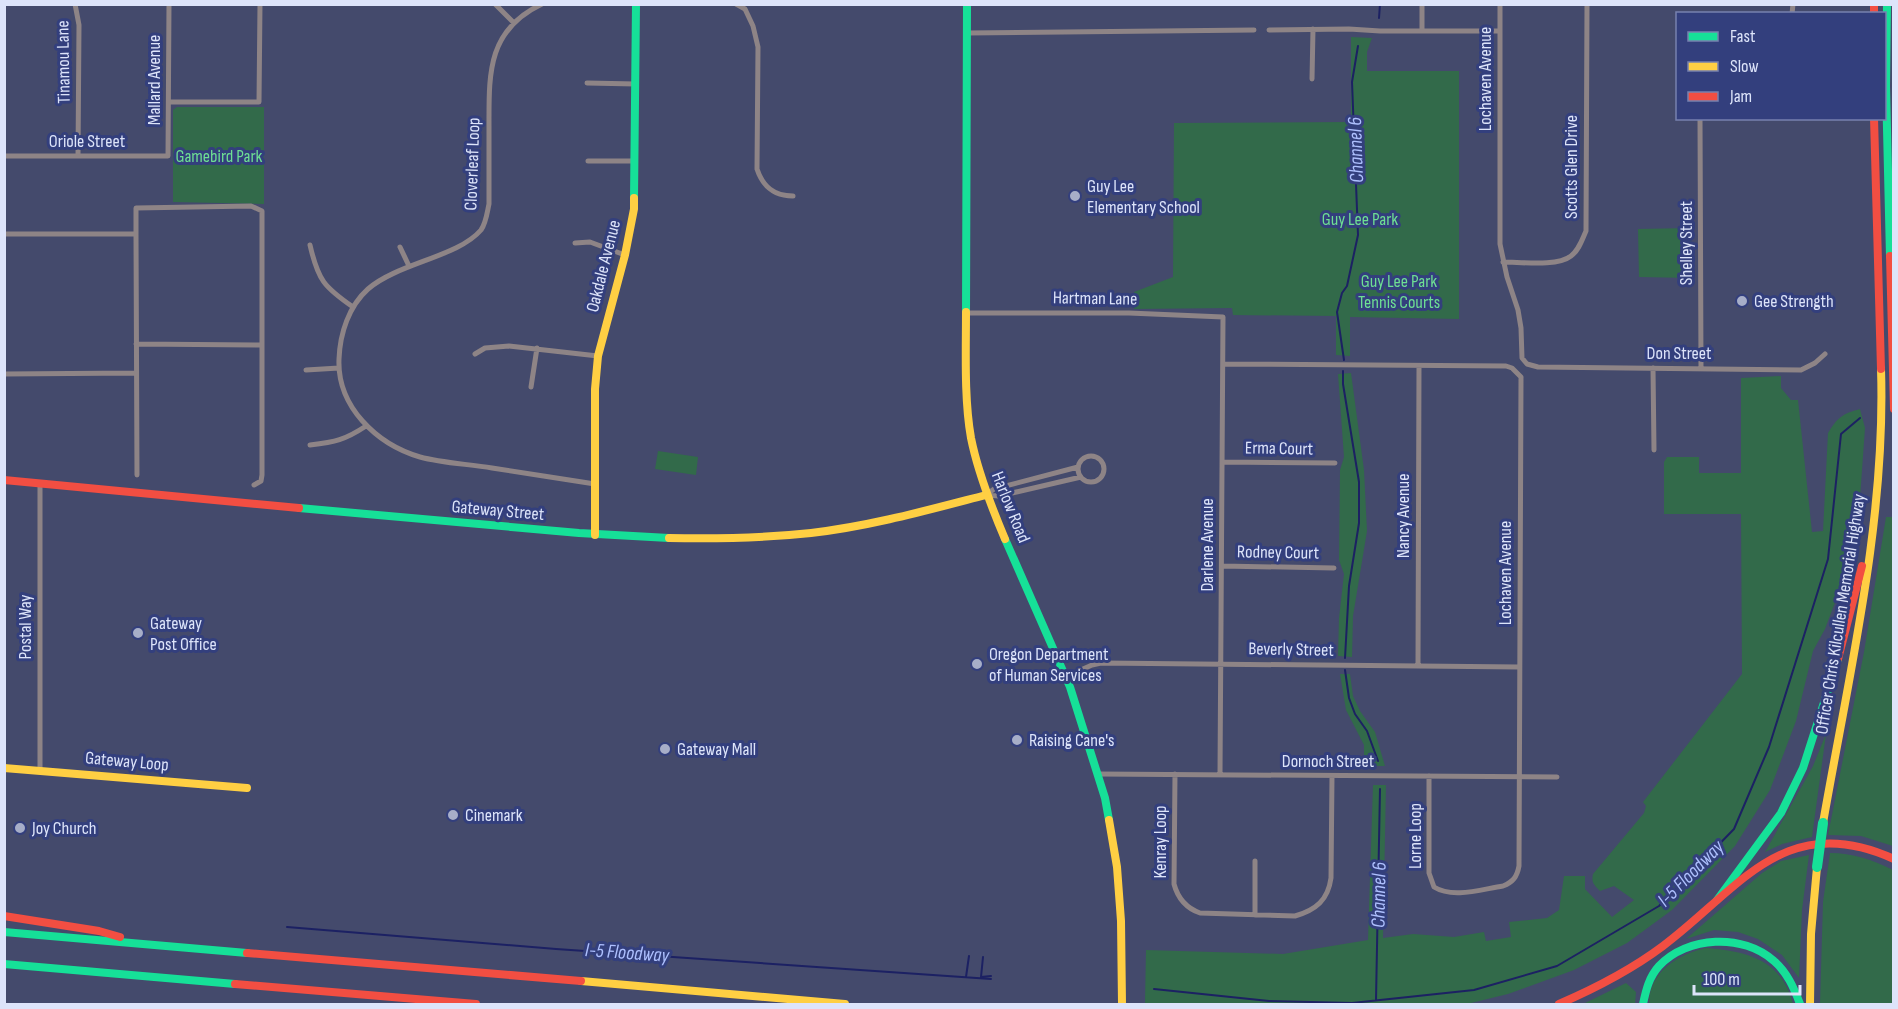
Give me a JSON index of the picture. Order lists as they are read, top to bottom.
{
  "streets": {
    "main road": [
      "Oakdale Avenue",
      "Harlow Road",
      "Gateway Street",
      "Officer Chris Kilcullen Memorial Highway",
      "Gateway Loop"
    ],
    "street": [
      "Tinamou Lane",
      "Lochaven Avenue",
      "Mallard Avenue",
      "Oriole Street",
      "Cloverleaf Loop",
      "Scotts Glen Drive",
      "Shelley Street",
      "Hartman Lane",
      "Don Street",
      "Erma Court",
      "Nancy Avenue",
      "Darlene Avenue",
      "Rodney Court",
      "Postal Way",
      "Beverly Street",
      "Dornoch Street",
      "Lorne Loop",
      "Kenray Loop"
    ]
  },
  "crossings": [
    ["Tinamou Lane", "Oriole Street"],
    ["Lochaven Avenue", "Scotts Glen Drive"],
    ["Lochaven Avenue", "Don Street"],
    ["Lochaven Avenue", "Nancy Avenue"],
    ["Lochaven Avenue", "Beverly Street"],
    ["Lochaven Avenue", "Dornoch Street"],
    ["Lochaven Avenue", "Lorne Loop"],
    ["Mallard Avenue", "Oriole Street"],
    ["Cloverleaf Loop", "Oakdale Avenue"],
    ["Shelley Street", "Don Street"],
    ["Oakdale Avenue", "Gateway Street"],
    ["Hartman Lane", "Harlow Road"],
    ["Hartman Lane", "Darlene Avenue"],
    ["Erma Court", "Darlene Avenue"],
    ["Harlow Road", "Gateway Street"],
    ["Harlow Road", "Beverly Street"],
    ["Harlow Road", "Dornoch Street"],
    ["Gateway Street", "Postal Way"],
    ["Nancy Avenue", "Beverly Street"],
    ["Darlene Avenue", "Rodney Court"],
    ["Darlene Avenue", "Beverly Street"],
    ["Darlene Avenue", "Dornoch Street"],
    ["Postal Way", "Gateway Loop"],
    ["Dornoch Street", "Lorne Loop"],
    ["Dornoch Street", "Kenray Loop"]
  ],
  "water": ["Channel 6", "I-5 Floodway"],
  "parks": ["Gamebird Park", "Guy Lee Park", "Guy Lee Park Tennis Courts"],
  "places": [
    "Guy Lee Elementary School",
    "Gee Strength",
    "Gateway Post Office",
    "Oregon Department of Human Services",
    "Raising Cane's",
    "Gateway Mall",
    "Cinemark",
    "Joy Church"
  ],
  "legend": ["Fast", "Slow", "Jam"],
  "scale_bar": "100 m"
}
